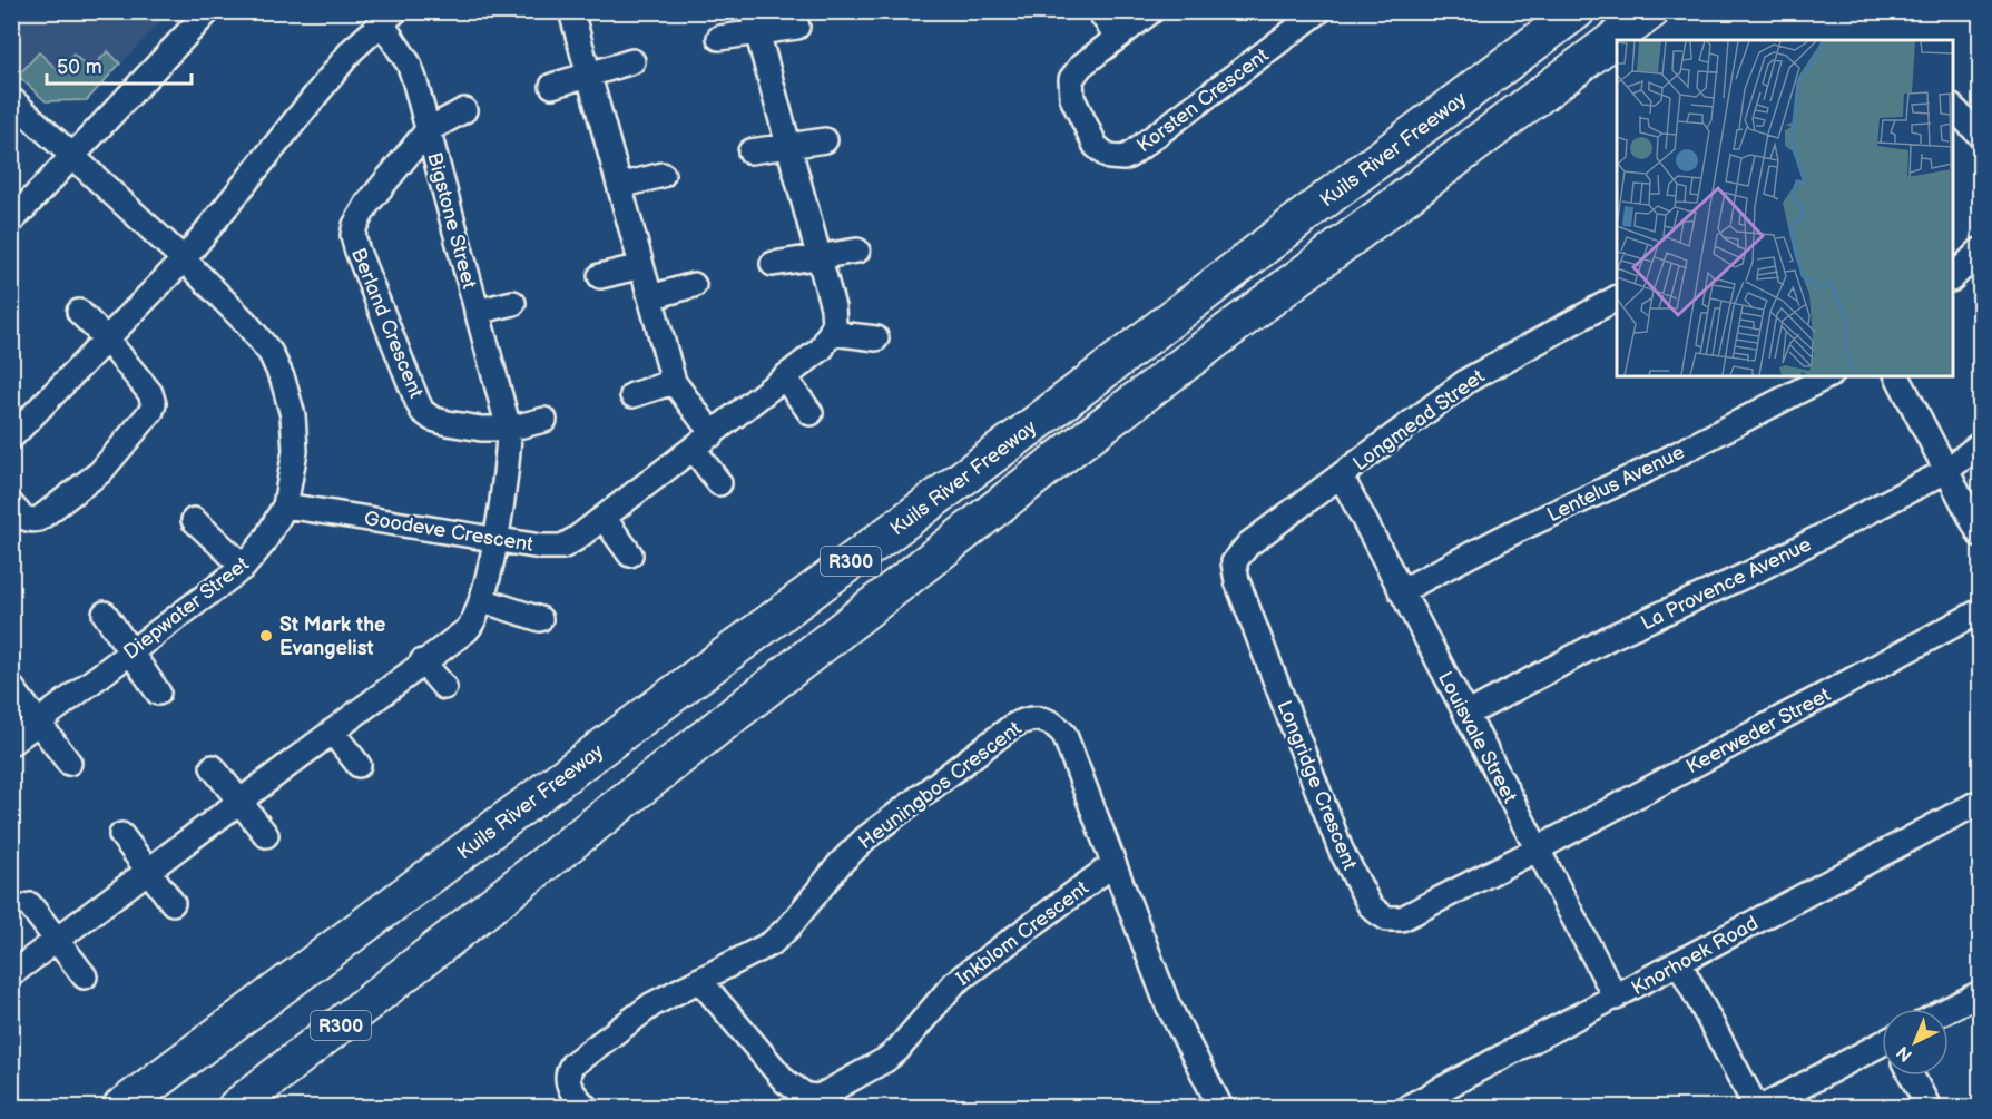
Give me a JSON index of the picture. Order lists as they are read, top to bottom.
{
  "streets": {
    "highway": ["Kuils River Freeway", "R300"],
    "street": [
      "Korsten Crescent",
      "Bigstone Street",
      "Berland Crescent",
      "Longmead Street",
      "Lentelus Avenue",
      "Goodeve Crescent",
      "La Provence Avenue",
      "Diepwater Street",
      "Keerweder Street",
      "Louisvale Street",
      "Heuningbos Crescent",
      "Longridge Crescent",
      "Inkblom Crescent",
      "Knorhoek Road"
    ]
  },
  "crossings": [
    ["Bigstone Street", "Berland Crescent"],
    ["Bigstone Street", "Goodeve Crescent"],
    ["Longmead Street", "Louisvale Street"],
    ["Longmead Street", "Longridge Crescent"],
    ["Lentelus Avenue", "Louisvale Street"],
    ["Goodeve Crescent", "Diepwater Street"],
    ["La Provence Avenue", "Louisvale Street"],
    ["Keerweder Street", "Louisvale Street"],
    ["Keerweder Street", "Longridge Crescent"],
    ["Louisvale Street", "Longridge Crescent"],
    ["Louisvale Street", "Knorhoek Road"],
    ["Heuningbos Crescent", "Inkblom Crescent"]
  ],
  "places": ["St Mark the Evangelist"],
  "scale_bar": "50 m",
  "north": "bottom left"
}
